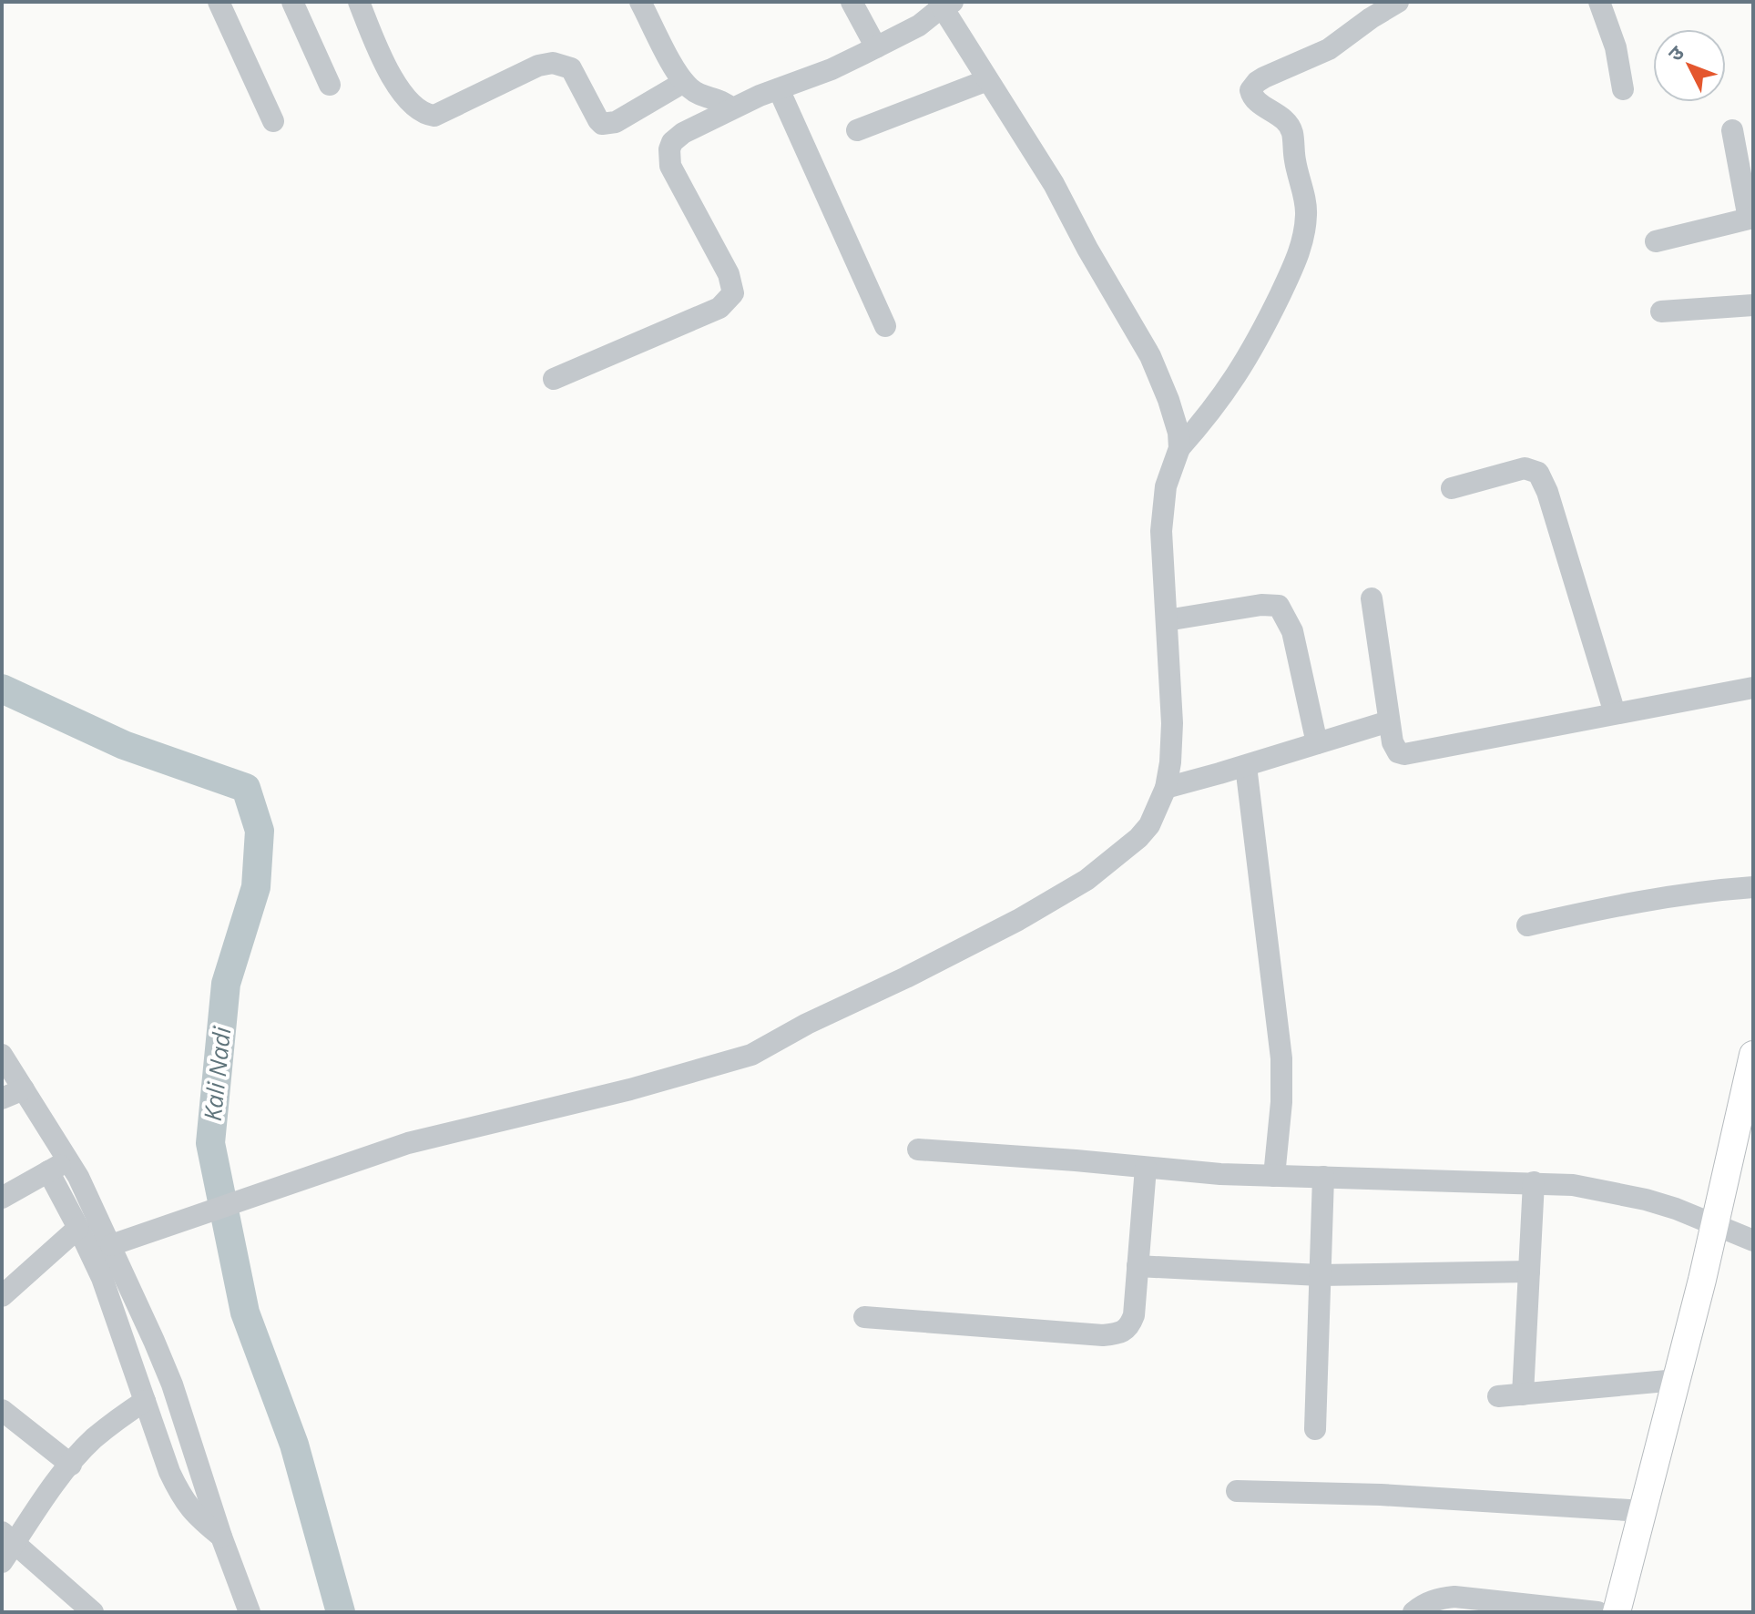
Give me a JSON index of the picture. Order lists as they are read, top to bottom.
{
  "water": ["Kali Nadi"],
  "north": "top left"
}
